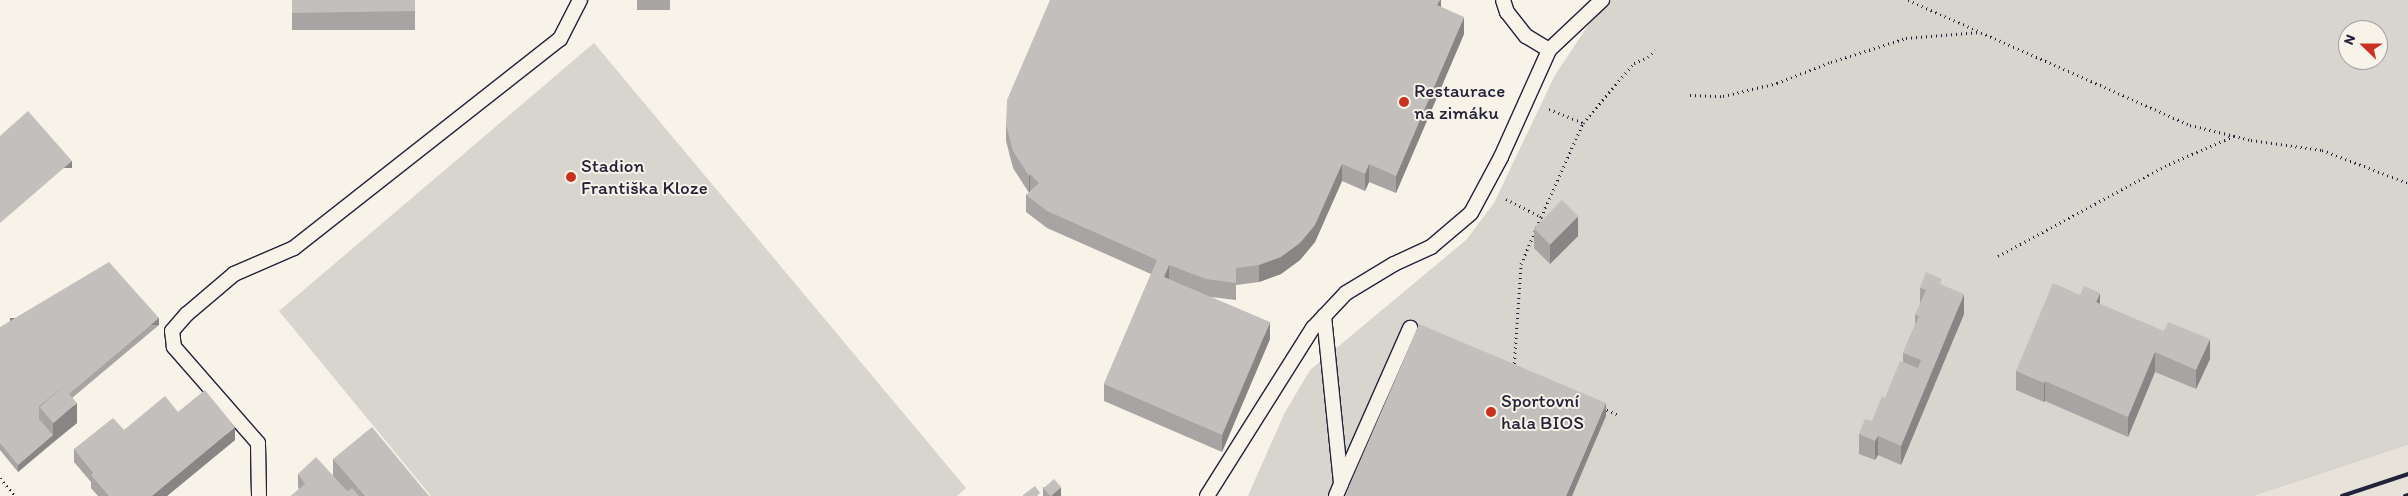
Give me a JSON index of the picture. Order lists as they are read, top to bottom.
{
  "places": ["Restaurace na zimáku", "Stadion Františka Kloze", "Sportovní hala BIOS"],
  "north": "left"
}
